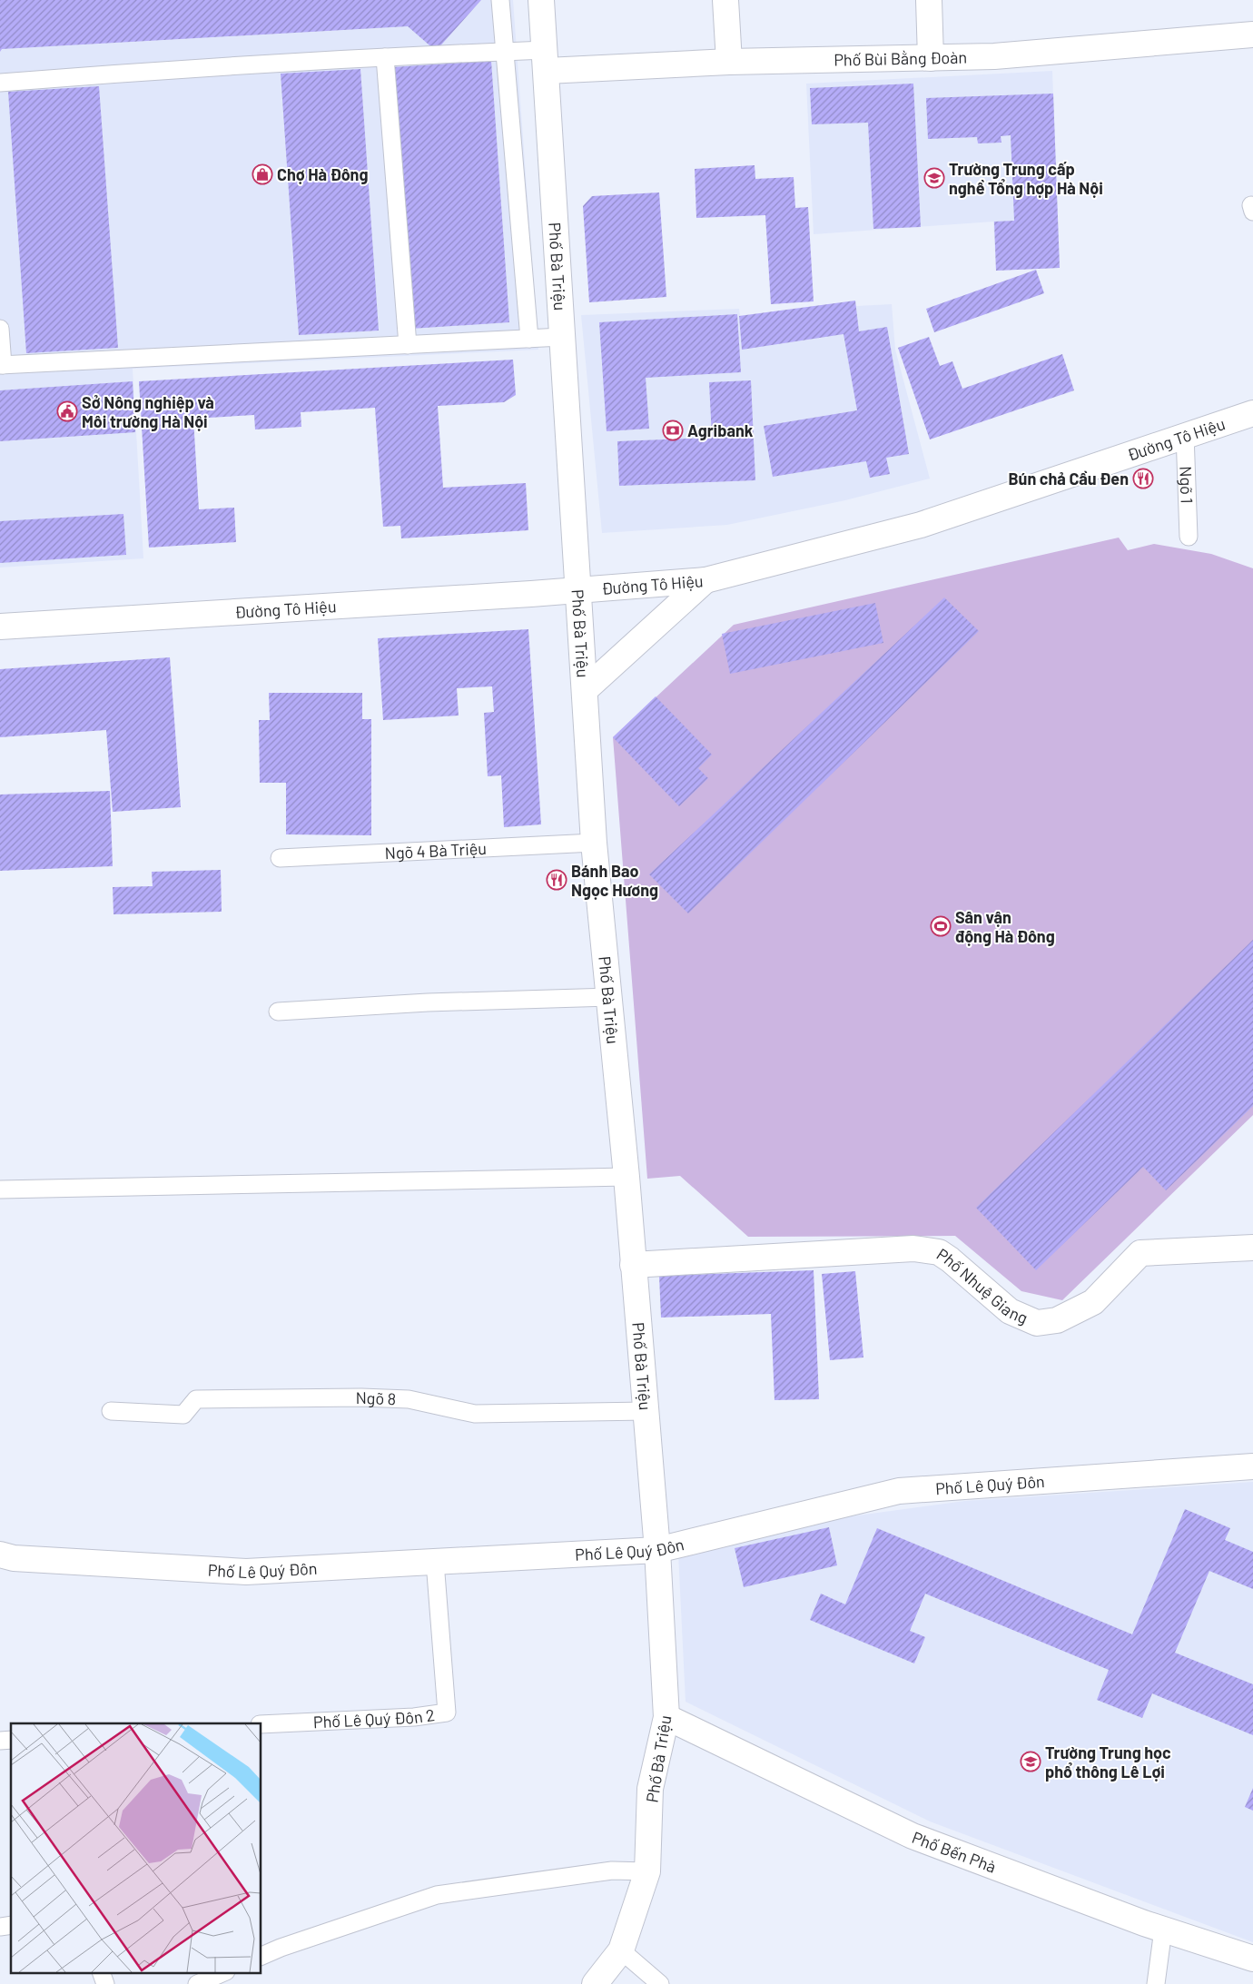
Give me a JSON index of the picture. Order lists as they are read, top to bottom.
{
  "streets": {
    "street": [
      "Phố Bùi Bằng Đoàn",
      "Phố Bà Triệu",
      "Đường Tô Hiệu",
      "Phố Nhuệ Giang",
      "Phố Lê Quý Đôn",
      "Phố Bến Phà"
    ],
    "lane": [
      "Ngõ 1",
      "Ngõ 4 Bà Triệu",
      "Ngõ 8",
      "Phố Lê Quý Đôn 2"
    ]
  },
  "crossings": [
    ["Phố Bùi Bằng Đoàn", "Phố Bà Triệu"],
    ["Phố Bà Triệu", "Đường Tô Hiệu"],
    ["Phố Bà Triệu", "Ngõ 4 Bà Triệu"],
    ["Phố Bà Triệu", "Phố Nhuệ Giang"],
    ["Phố Bà Triệu", "Ngõ 8"],
    ["Phố Bà Triệu", "Phố Lê Quý Đôn"],
    ["Phố Bà Triệu", "Phố Bến Phà"],
    ["Đường Tô Hiệu", "Ngõ 1"],
    ["Phố Lê Quý Đôn", "Phố Lê Quý Đôn 2"]
  ],
  "places": {
    "shop": ["Chợ Hà Đông"],
    "school or university": ["Trường Trung cấp nghề Tổng hợp Hà Nội", "Trường Trung học phổ thông Lê Lợi"],
    "public building": ["Sở Nông nghiệp và Môi trường Hà Nội"],
    "bank": ["Agribank"],
    "restaurant": ["Bún chả Cầu Đen", "Bánh Bao Ngọc Hương"],
    "sports": ["Sân vận động Hà Đông"]
  }
}
